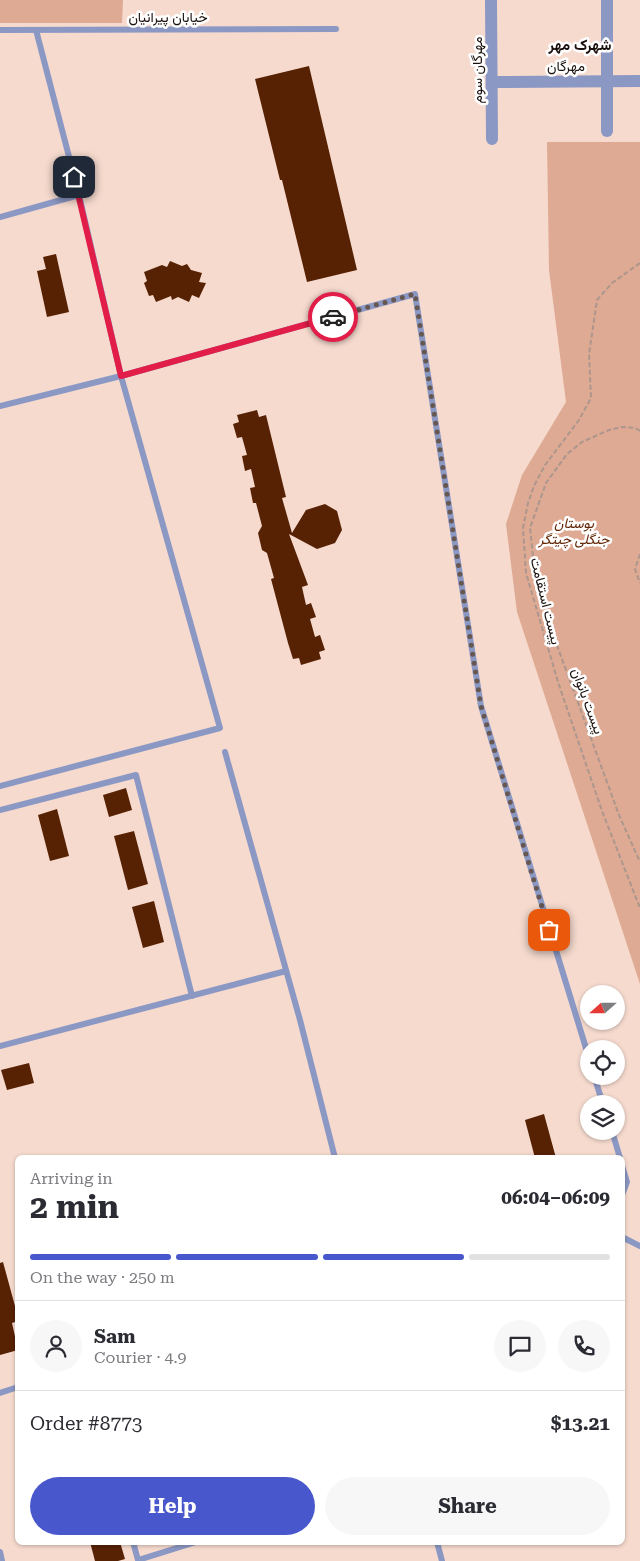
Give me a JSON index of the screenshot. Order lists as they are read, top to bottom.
{
  "streets": {
    "street": ["مهرگان", "مهرگان سوم"],
    "lane": ["خیابان پیرانیان"],
    "path": ["پیست استقامت", "پیست بانوان"]
  },
  "crossings": [
    ["مهرگان", "مهرگان سوم"]
  ],
  "districts": ["شهرک مهر"],
  "parks": ["بوستان جنگلی چیتگر"],
  "north": "left",
  "page": {
    "heading": ["2 min", "Arriving in", "06:04–06:09"],
    "panel": [
      "Sam",
      "Courier · 4.9",
      "Order #8773",
      "$13.21"
    ],
    "bar": "On the way · 250 m",
    "buttons": ["Help", "Share"]
  }
}
